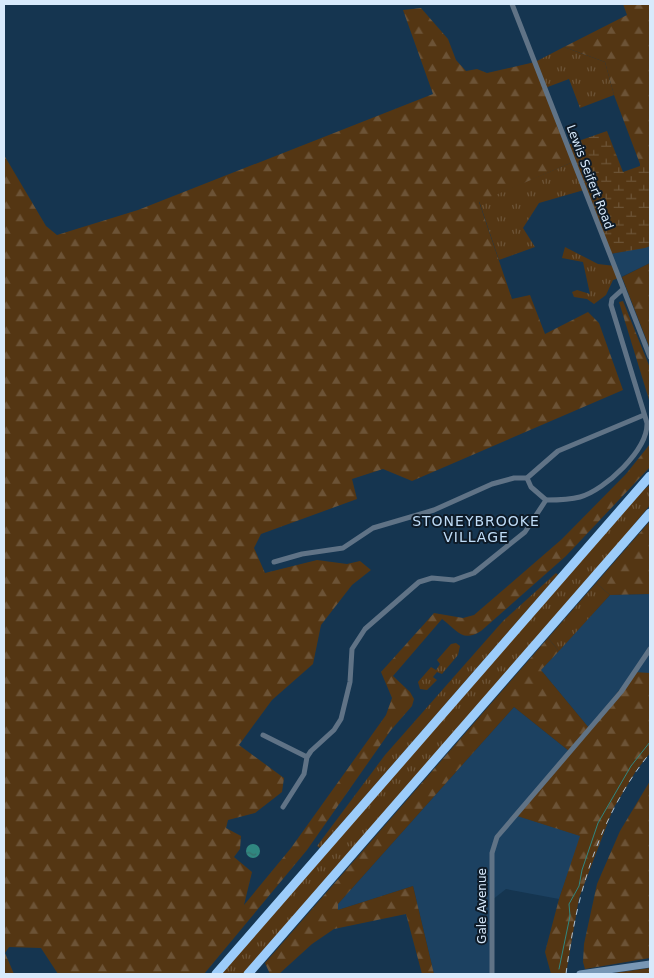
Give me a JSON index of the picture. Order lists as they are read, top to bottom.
{
  "streets": {
    "street": ["Lewis Seifert Road", "Gale Avenue"]
  },
  "districts": ["STONEYBROOKE VILLAGE"]
}
